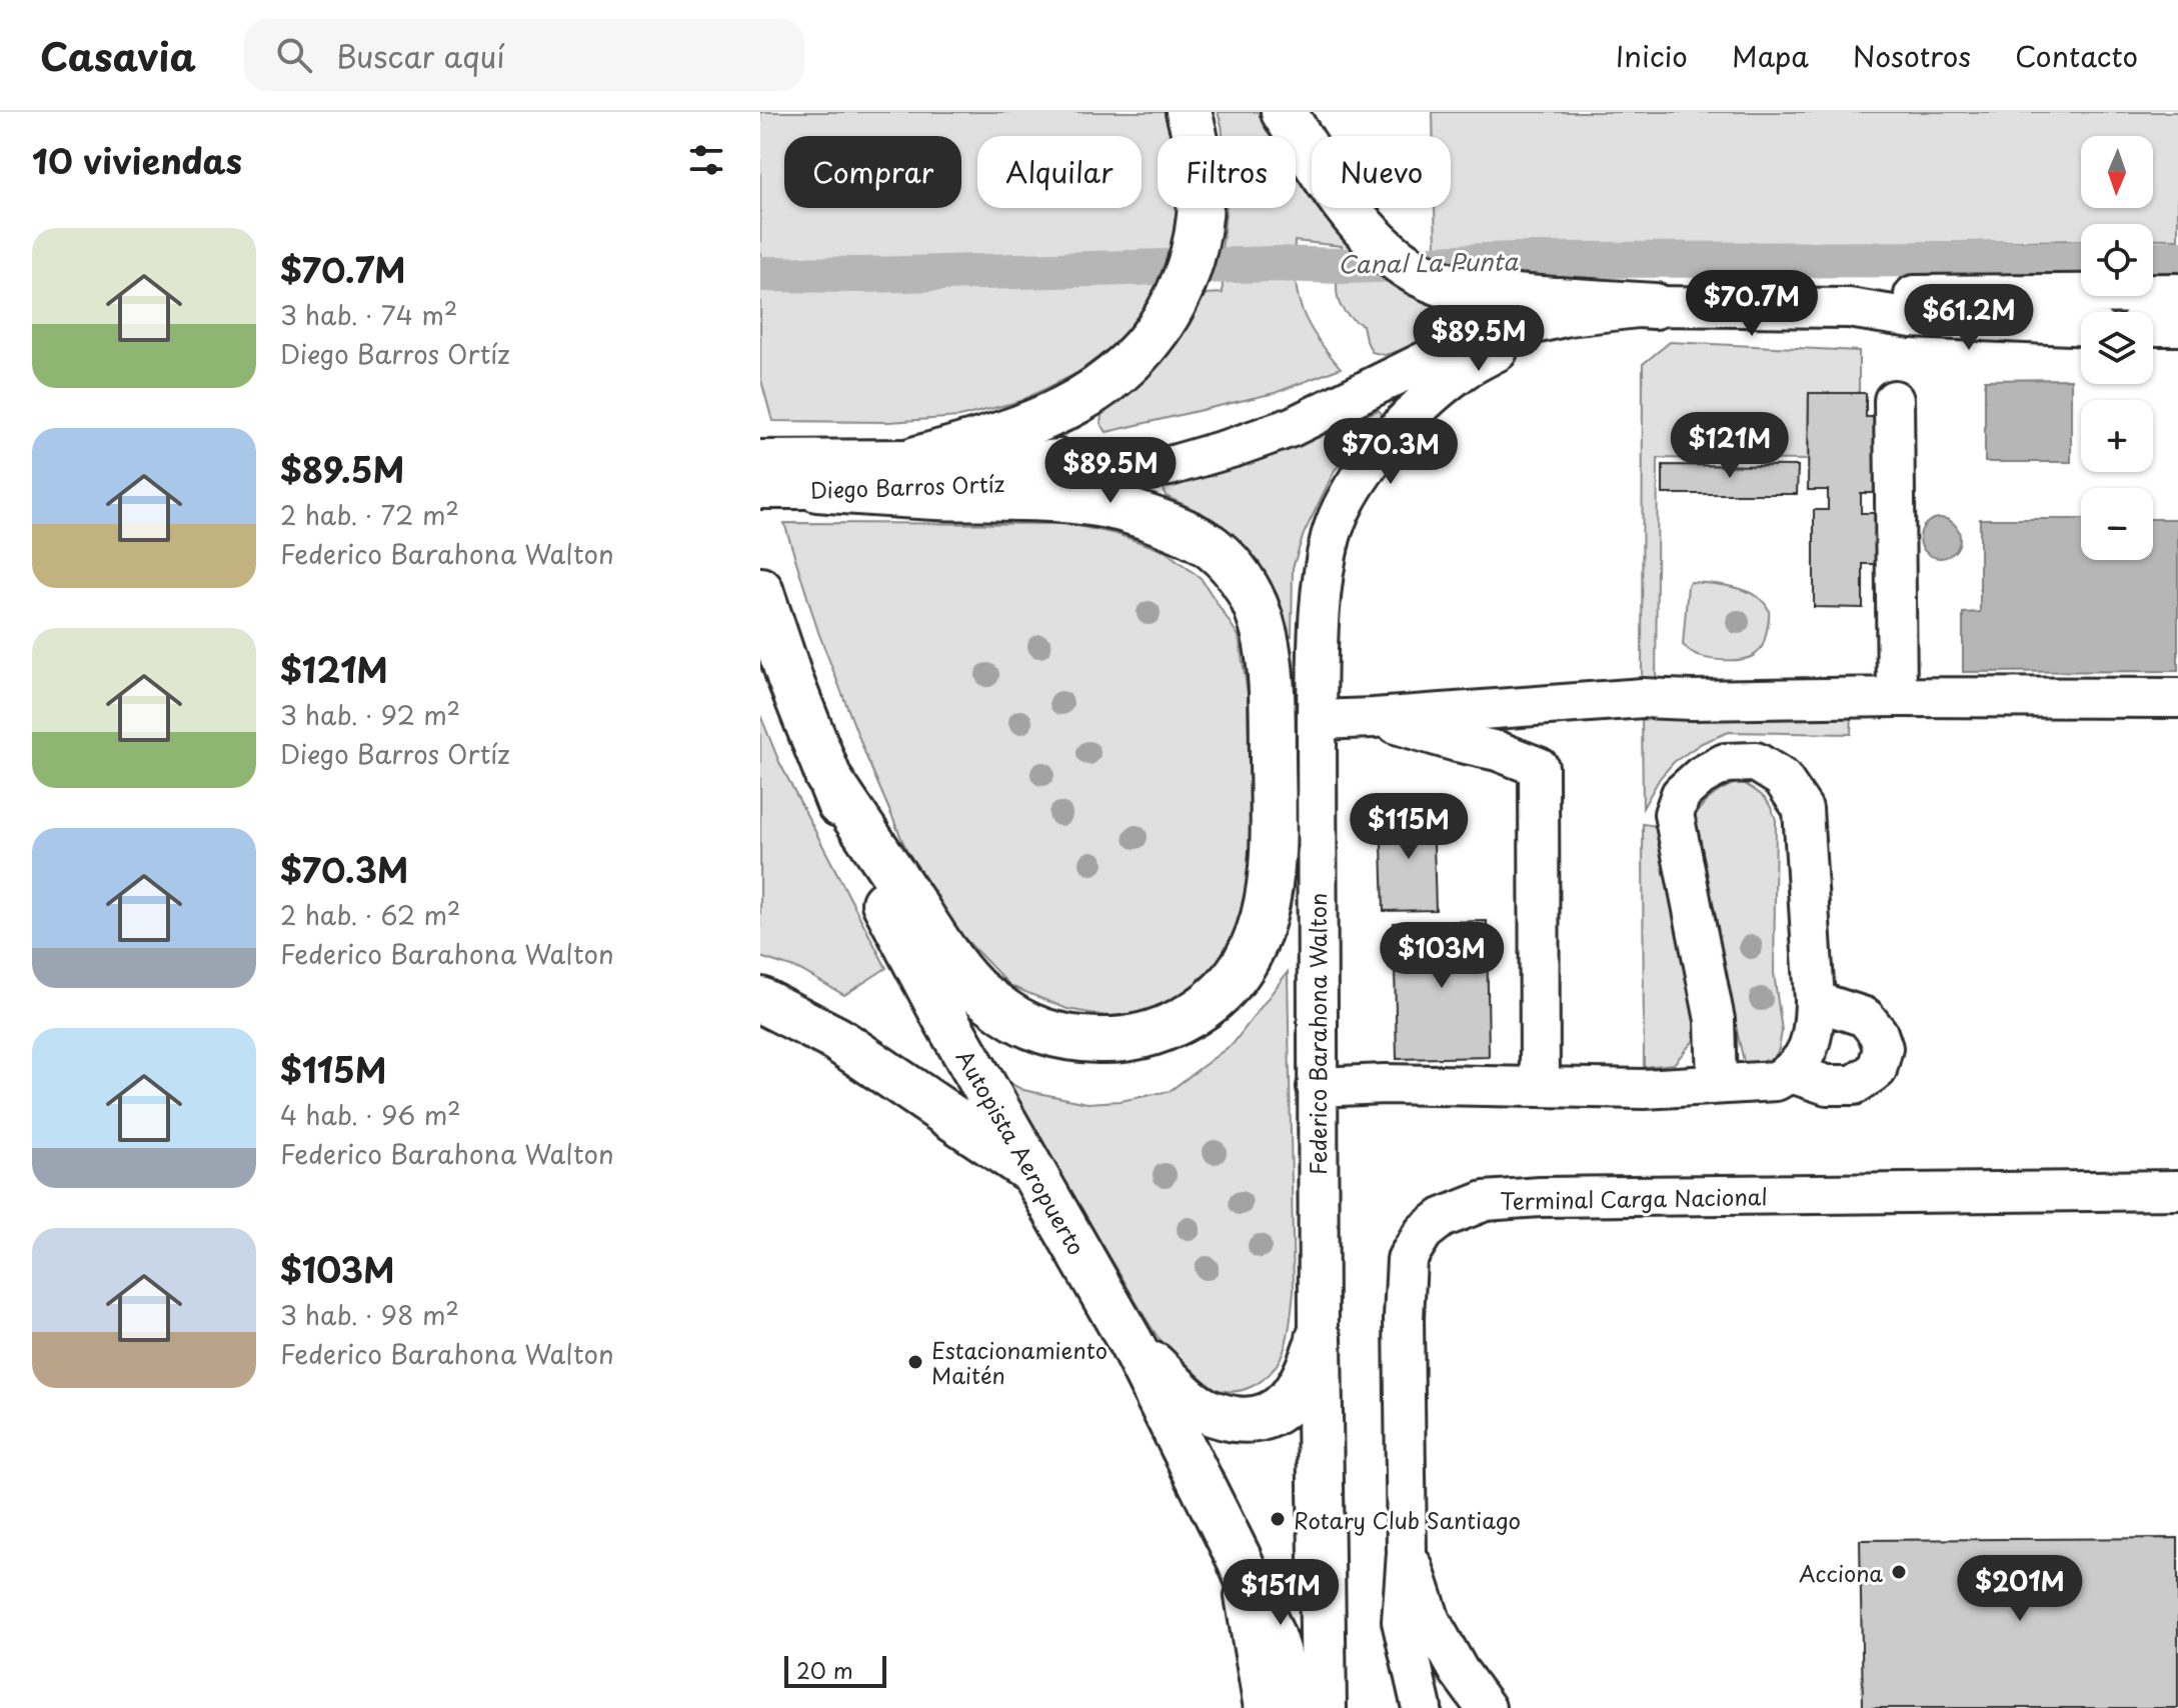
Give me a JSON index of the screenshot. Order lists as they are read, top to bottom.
{
  "streets": {
    "highway": ["Autopista Aeropuerto"],
    "street": ["Diego Barros Ortíz", "Federico Barahona Walton", "Terminal Carga Nacional"]
  },
  "crossings": [
    ["Diego Barros Ortíz", "Federico Barahona Walton"]
  ],
  "water": ["Canal La Punta"],
  "places": ["Estacionamiento Maitén", "Rotary Club Santiago", "Acciona"],
  "scale_bar": "20 m",
  "north": "bottom",
  "page": {
    "header": "Casavia",
    "search": "Buscar aquí",
    "nav": [
      "Inicio",
      "Mapa",
      "Nosotros",
      "Contacto"
    ],
    "heading": "10 viviendas",
    "map_buttons": ["+", "−"],
    "chip": [
      "Comprar",
      "Alquilar",
      "Filtros",
      "Nuevo"
    ],
    "list": [
      {
        "name": "$70.7M",
        "note": "3 hab. · 74 m² · Diego Barros Ortíz"
      },
      {
        "name": "$89.5M",
        "note": "2 hab. · 72 m² · Federico Barahona Walton"
      },
      {
        "name": "$121M",
        "note": "3 hab. · 92 m² · Diego Barros Ortíz"
      },
      {
        "name": "$70.3M",
        "note": "2 hab. · 62 m² · Federico Barahona Walton"
      },
      {
        "name": "$115M",
        "note": "4 hab. · 96 m² · Federico Barahona Walton"
      },
      {
        "name": "$103M",
        "note": "3 hab. · 98 m² · Federico Barahona Walton"
      }
    ],
    "price": [
      "$70.7M",
      "$61.2M",
      "$89.5M",
      "$121M",
      "$70.3M",
      "$89.5M",
      "$115M",
      "$103M",
      "$201M",
      "$151M"
    ],
    "scale": "20 m"
  }
}
